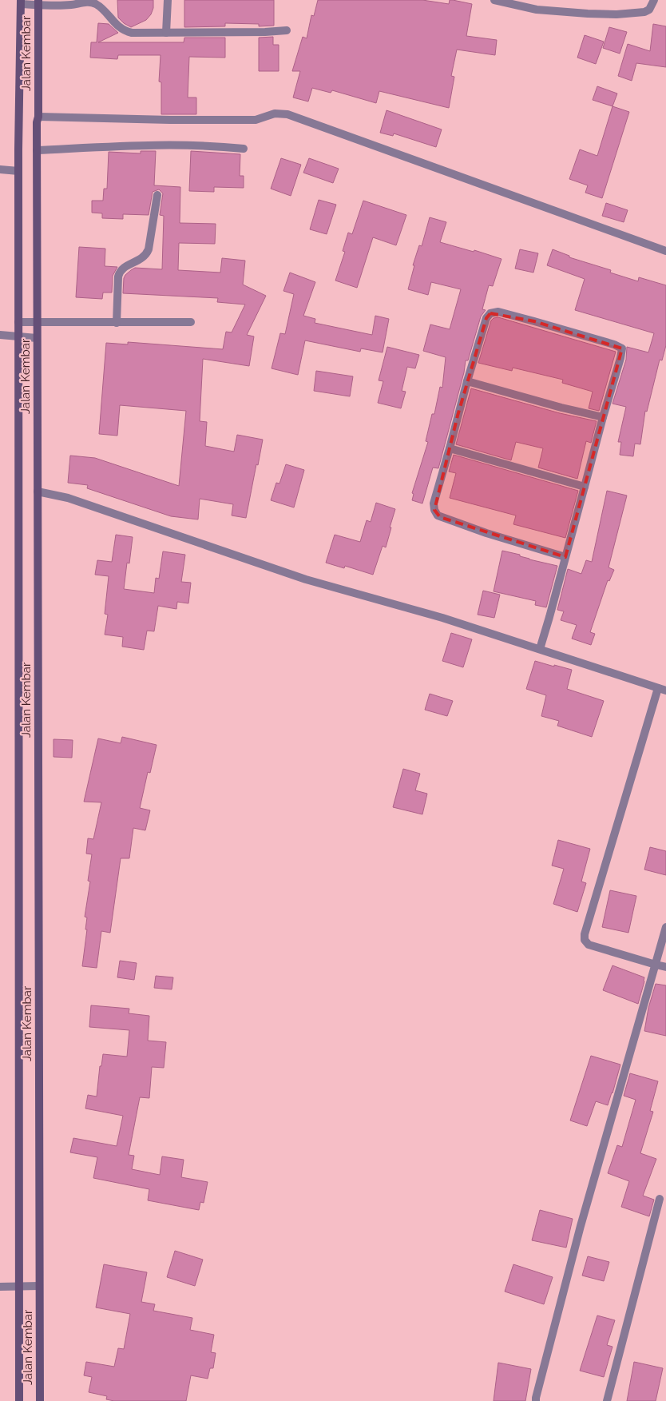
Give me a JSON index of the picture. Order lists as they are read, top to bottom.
{
  "streets": {
    "main road": ["Jalan Kembar"]
  }
}
